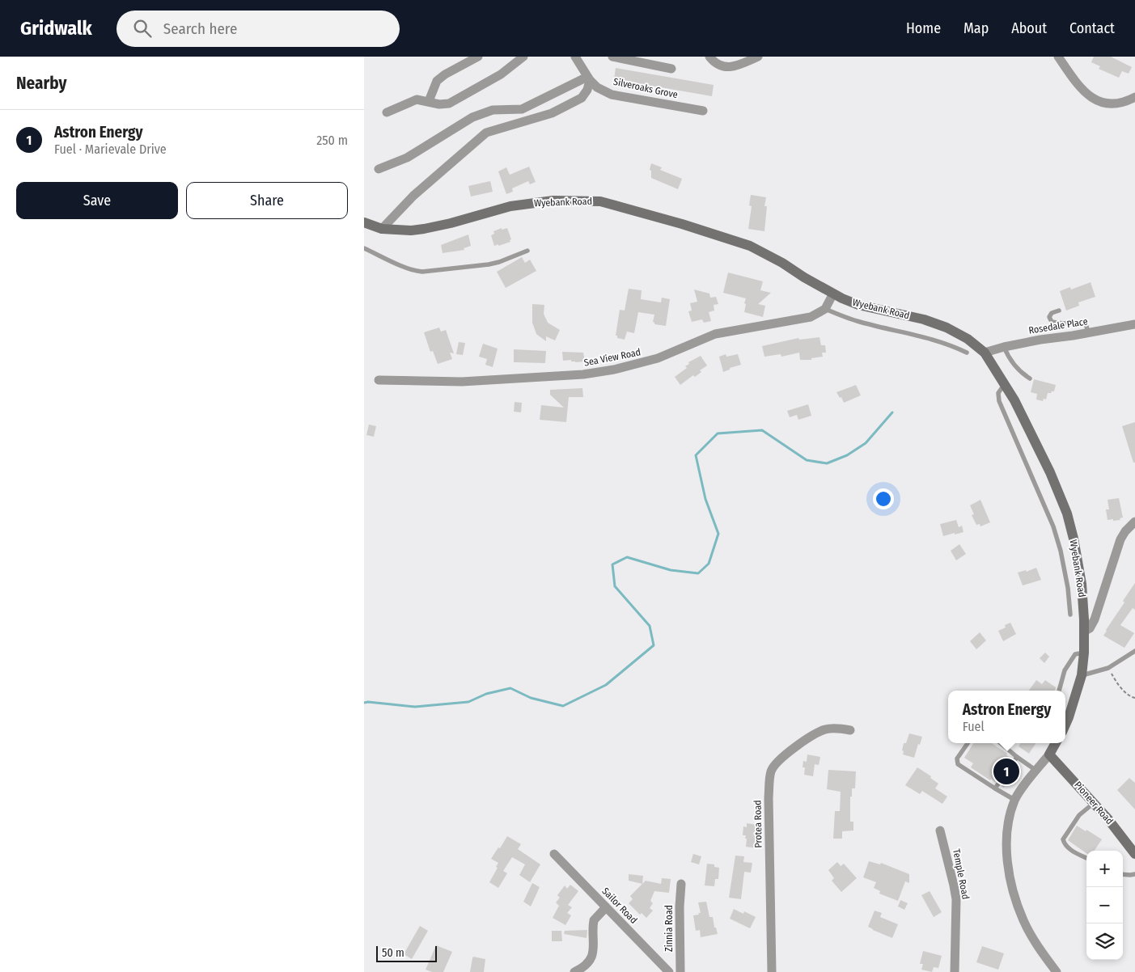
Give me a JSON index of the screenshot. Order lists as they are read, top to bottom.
{
  "streets": {
    "main road": ["Wyebank Road", "Pioneer Road"],
    "street": [
      "Silveroaks Grove",
      "Rosedale Place",
      "Sea View Road",
      "Protea Road",
      "Temple Road",
      "Sailor Road",
      "Zinnia Road"
    ]
  },
  "crossings": [
    ["Wyebank Road", "Rosedale Place"]
  ],
  "scale_bar": "50 m",
  "page": {
    "header": "Gridwalk",
    "search": "Search here",
    "nav": [
      "Home",
      "Map",
      "About",
      "Contact"
    ],
    "heading": "Nearby",
    "list": [
      {
        "mark": "1",
        "name": "Astron Energy",
        "note": "Fuel · Marievale Drive",
        "value": "250 m"
      }
    ],
    "buttons": ["Save", "Share"],
    "popup": ["Astron Energy", "Fuel"],
    "pins": "1",
    "map_buttons": ["+", "−"],
    "scale": "50 m"
  }
}
